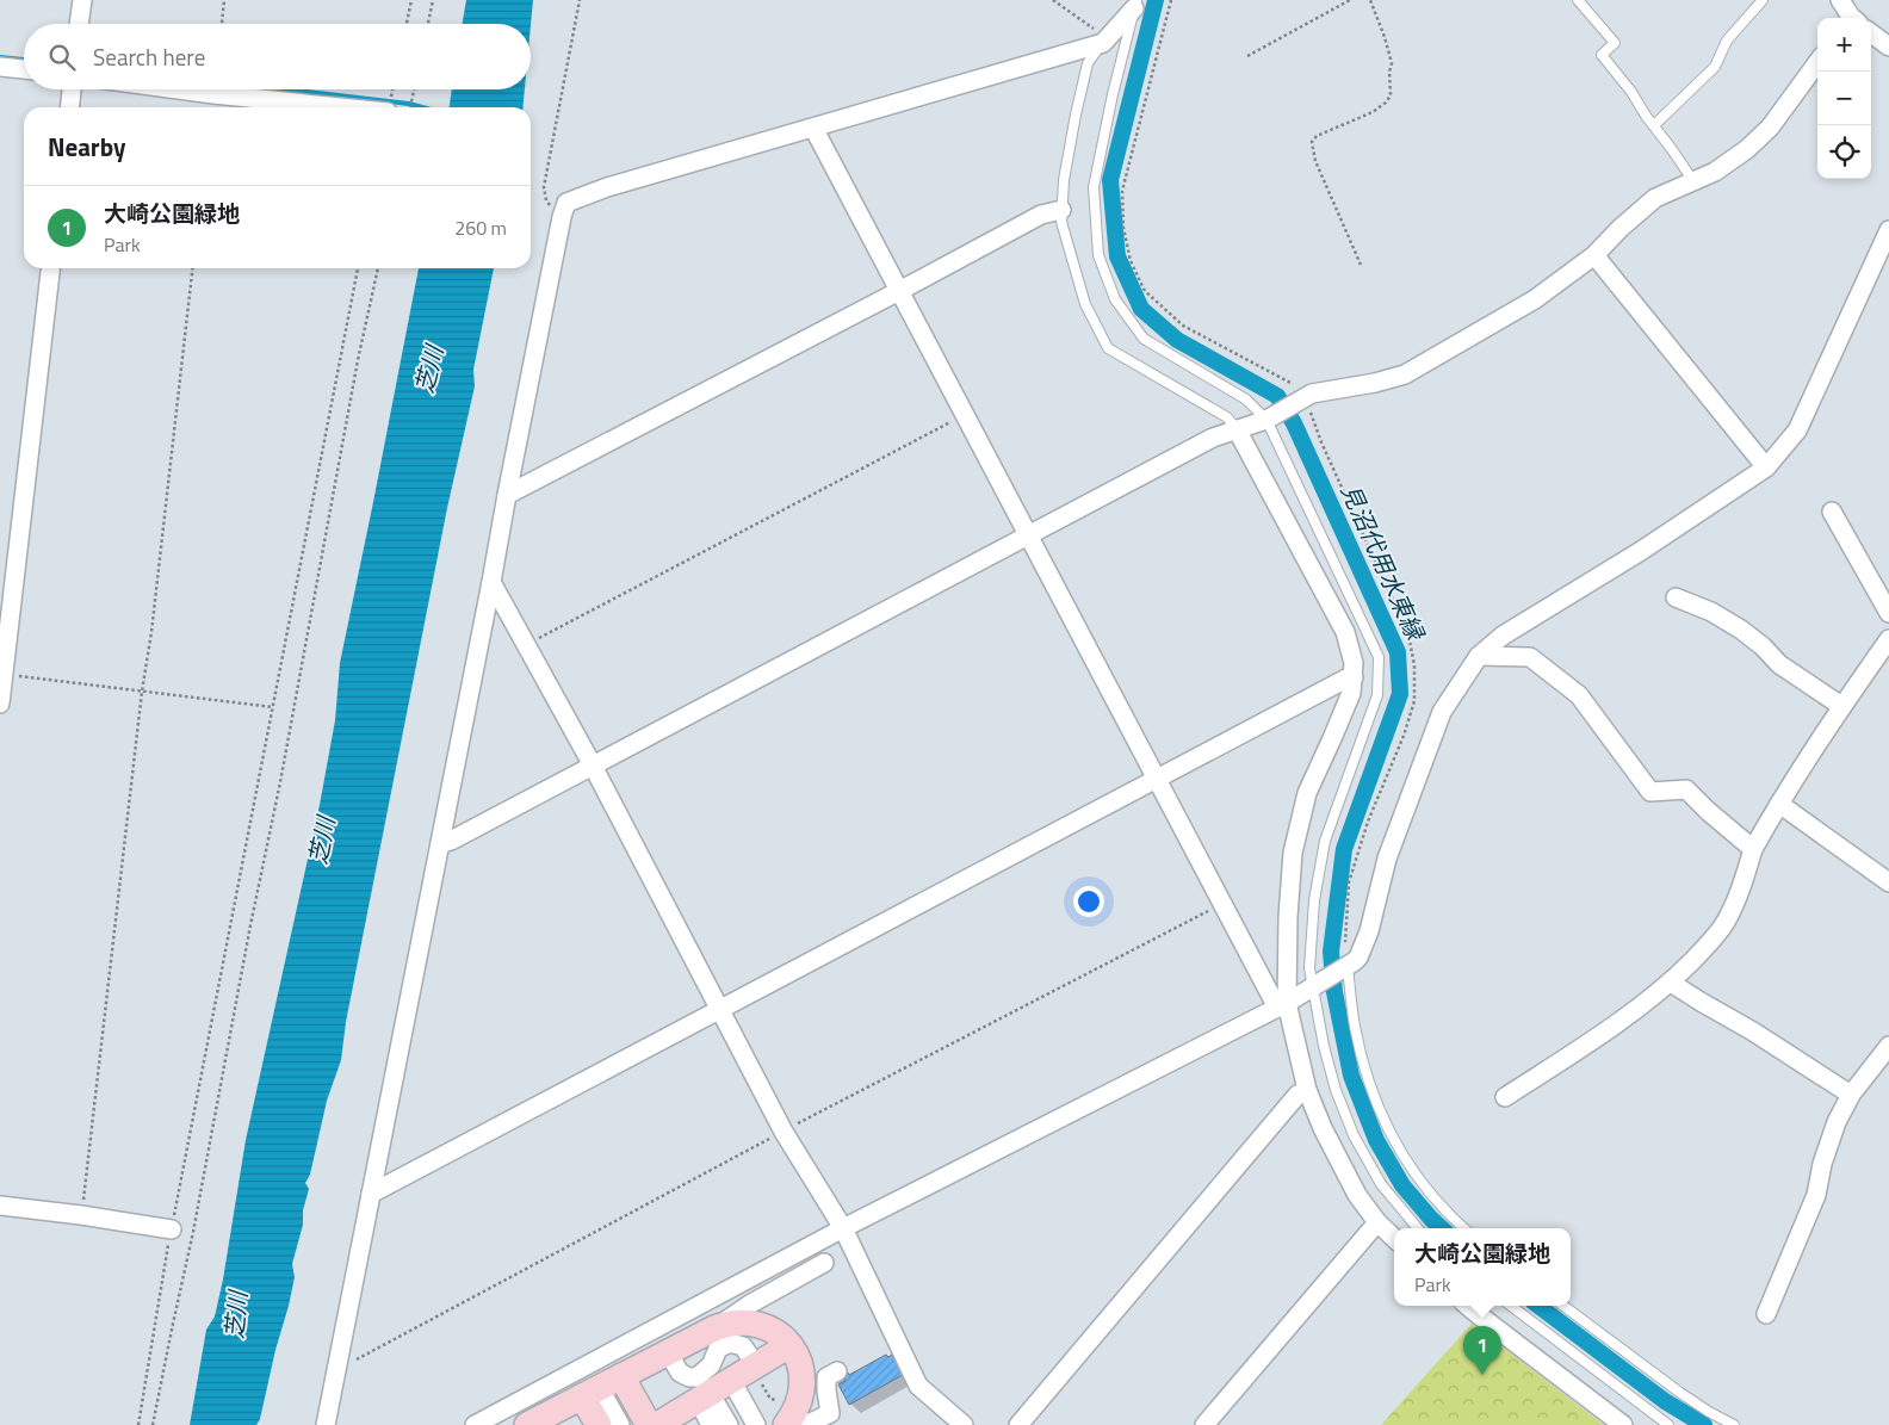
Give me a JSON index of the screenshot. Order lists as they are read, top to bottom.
{
  "water": ["芝川", "見沼代用水東縁"],
  "page": {
    "map_buttons": ["+", "−"],
    "search": "Search here",
    "heading": "Nearby",
    "list": [
      {
        "mark": "1",
        "name": "大崎公園緑地",
        "note": "Park",
        "value": "260 m"
      }
    ],
    "popup": ["大崎公園緑地", "Park"],
    "pins": "1"
  }
}
